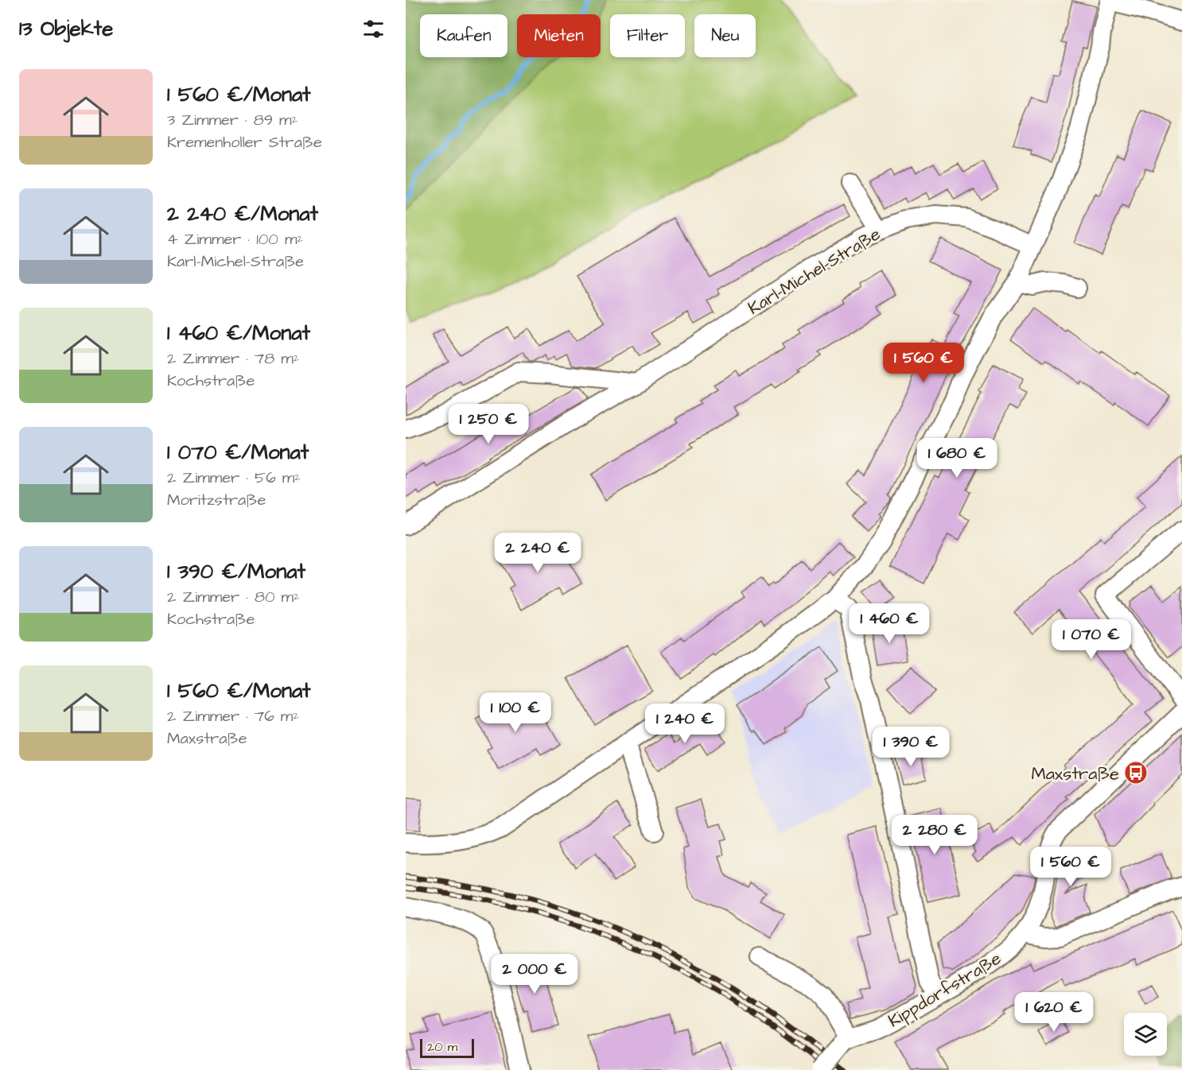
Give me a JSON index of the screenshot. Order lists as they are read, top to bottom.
{
  "streets": {
    "street": ["Karl-Michel-Straße", "Kippdorfstraße"]
  },
  "places": {
    "bus stop": ["Maxstraße"]
  },
  "scale_bar": "20 m",
  "page": {
    "heading": "13 Objekte",
    "chip": [
      "Kaufen",
      "Mieten",
      "Filter",
      "Neu"
    ],
    "list": [
      {
        "name": "1 560 €/Monat",
        "note": "3 Zimmer · 89 m² · Kremenholler Straße"
      },
      {
        "name": "2 240 €/Monat",
        "note": "4 Zimmer · 100 m² · Karl-Michel-Straße"
      },
      {
        "name": "1 460 €/Monat",
        "note": "2 Zimmer · 78 m² · Kochstraße"
      },
      {
        "name": "1 070 €/Monat",
        "note": "2 Zimmer · 56 m² · Moritzstraße"
      },
      {
        "name": "1 390 €/Monat",
        "note": "2 Zimmer · 80 m² · Kochstraße"
      },
      {
        "name": "1 560 €/Monat",
        "note": "2 Zimmer · 76 m² · Maxstraße"
      }
    ],
    "price": [
      "1 560 €",
      "1 250 €",
      "1 680 €",
      "2 240 €",
      "1 460 €",
      "1 070 €",
      "1 100 €",
      "1 240 €",
      "1 390 €",
      "2 280 €",
      "1 560 €",
      "2 000 €",
      "1 620 €"
    ],
    "scale": "20 m"
  }
}
